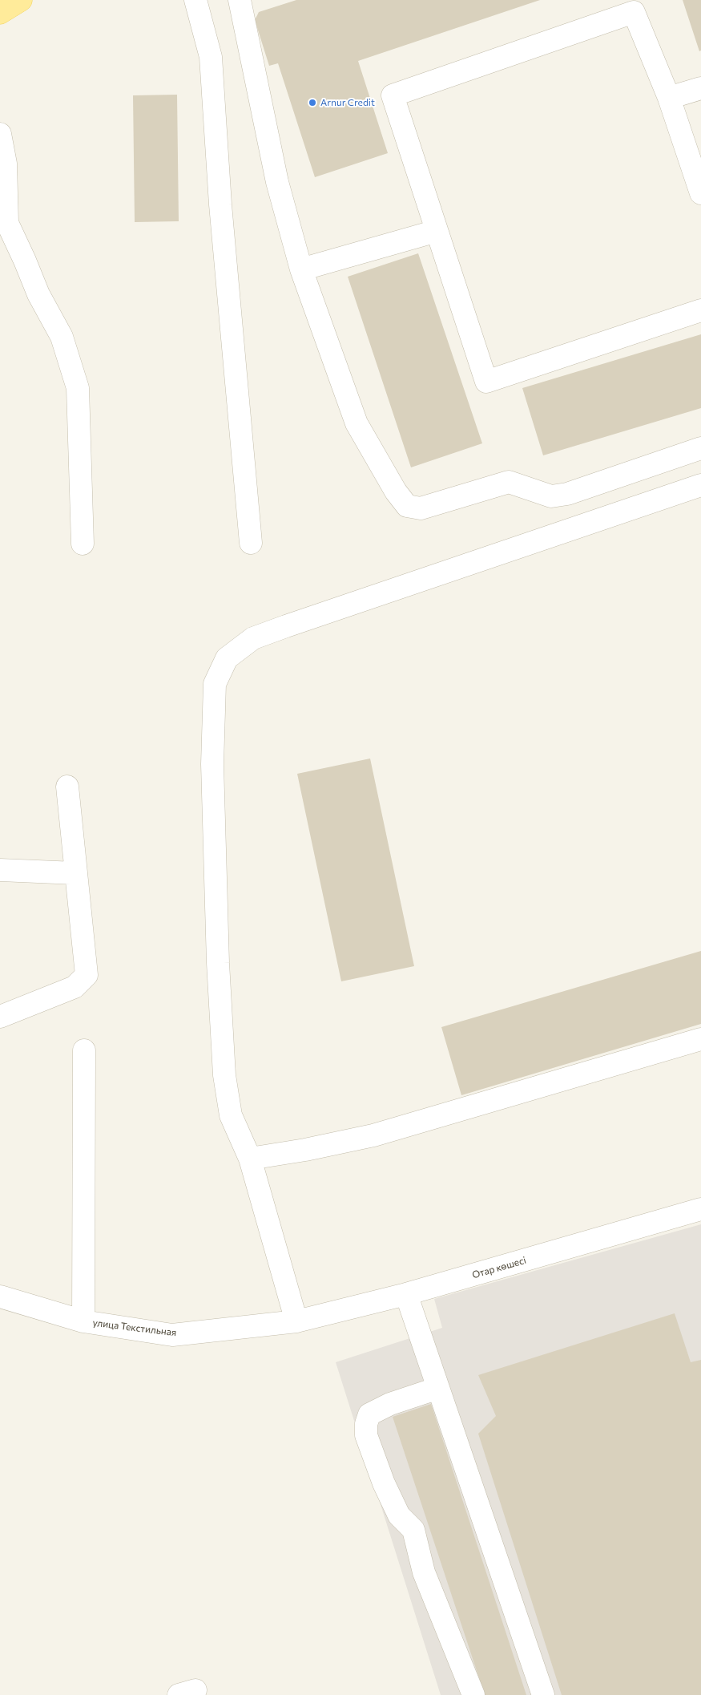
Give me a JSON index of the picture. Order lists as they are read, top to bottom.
{
  "streets": {
    "street": ["Отар көшесі", "улица Текстильная"]
  },
  "crossings": [
    ["Отар көшесі", "улица Текстильная"]
  ],
  "places": ["Arnur Credit"]
}
